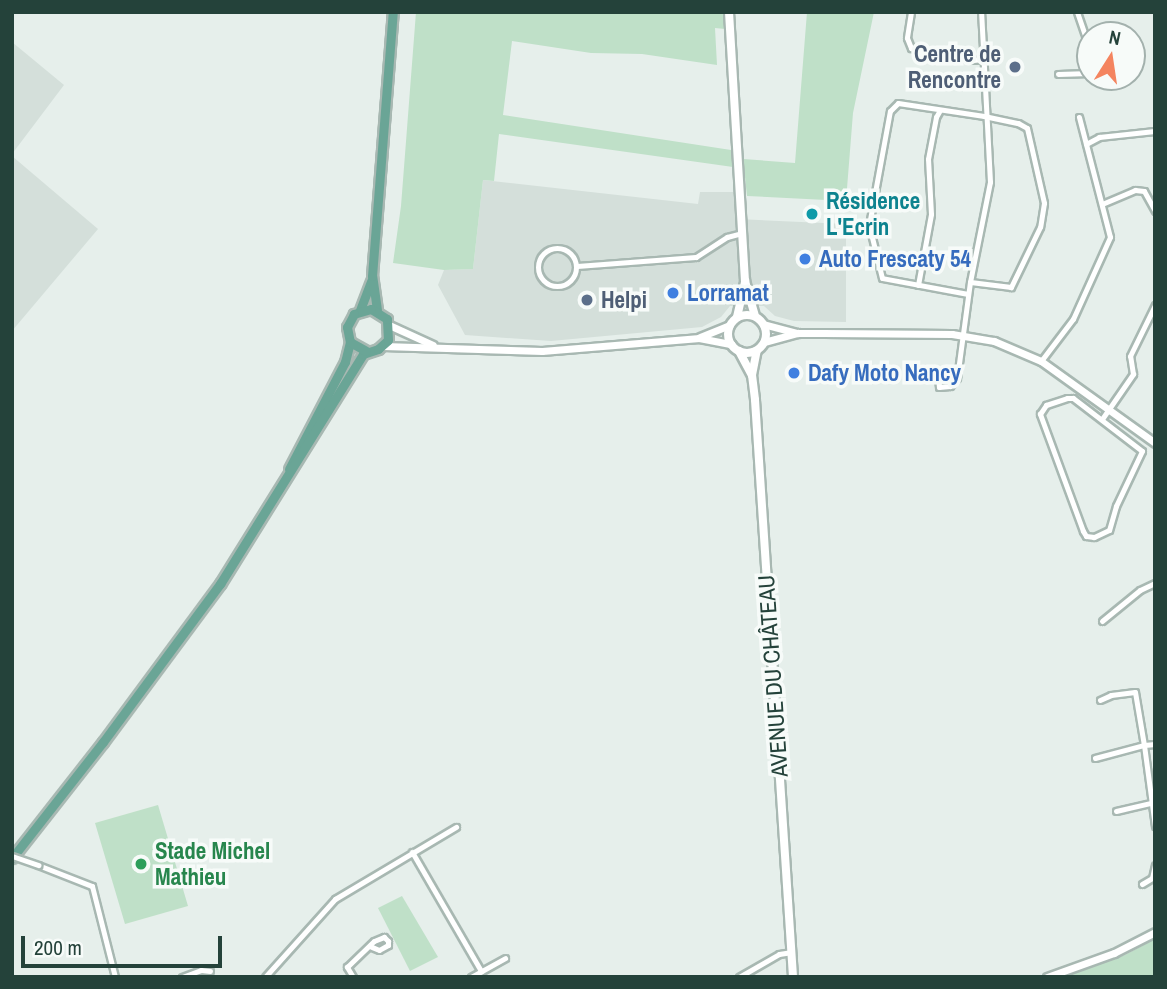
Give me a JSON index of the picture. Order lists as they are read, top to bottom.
{
  "streets": {
    "main road": ["AVENUE DU CHÂTEAU"]
  },
  "places": [
    "Centre de Rencontre",
    "Résidence L'Ecrin",
    "Auto Frescaty 54",
    "Lorramat",
    "Helpi",
    "Dafy Moto Nancy",
    "Stade Michel Mathieu"
  ],
  "scale_bar": "200 m",
  "north": "top"
}
